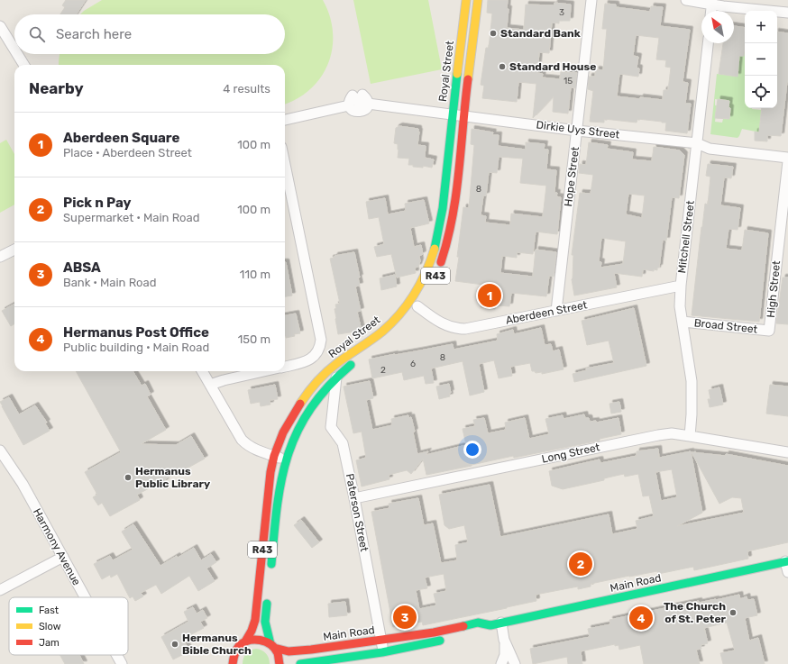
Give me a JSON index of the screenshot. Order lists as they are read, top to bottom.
{
  "streets": {
    "main road": ["Royal Street", "R43", "Main Road"],
    "street": [
      "Dirkie Uys Street",
      "Hope Street",
      "Mitchell Street",
      "High Street",
      "Aberdeen Street",
      "Broad Street",
      "Long Street",
      "Paterson Street",
      "Harmony Avenue"
    ]
  },
  "crossings": [
    ["Royal Street", "Dirkie Uys Street"],
    ["Royal Street", "R43"],
    ["Royal Street", "Paterson Street"],
    ["Royal Street", "Main Road"],
    ["Dirkie Uys Street", "Hope Street"],
    ["Dirkie Uys Street", "Mitchell Street"],
    ["Hope Street", "Aberdeen Street"],
    ["Mitchell Street", "Aberdeen Street"],
    ["Mitchell Street", "Broad Street"],
    ["Mitchell Street", "Long Street"],
    ["R43", "Main Road"],
    ["High Street", "Broad Street"],
    ["Long Street", "Paterson Street"],
    ["Paterson Street", "Main Road"]
  ],
  "places": [
    "Standard Bank",
    "Standard House",
    "Hermanus Public Library",
    "The Church of St. Peter",
    "Hermanus Bible Church"
  ],
  "house_numbers": [
    "3",
    "15",
    "8",
    "8",
    "6",
    "2"
  ],
  "legend": ["Fast", "Slow", "Jam"],
  "north": "top left",
  "page": {
    "map_buttons": ["+", "−"],
    "search": "Search here",
    "heading": ["Nearby", "4 results"],
    "list": [
      {
        "mark": "1",
        "name": "Aberdeen Square",
        "note": "Place · Aberdeen Street",
        "value": "100 m"
      },
      {
        "mark": "2",
        "name": "Pick n Pay",
        "note": "Supermarket · Main Road",
        "value": "100 m"
      },
      {
        "mark": "3",
        "name": "ABSA",
        "note": "Bank · Main Road",
        "value": "110 m"
      },
      {
        "mark": "4",
        "name": "Hermanus Post Office",
        "note": "Public building · Main Road",
        "value": "150 m"
      }
    ],
    "pins": [
      "1",
      "2",
      "3",
      "4"
    ]
  }
}
